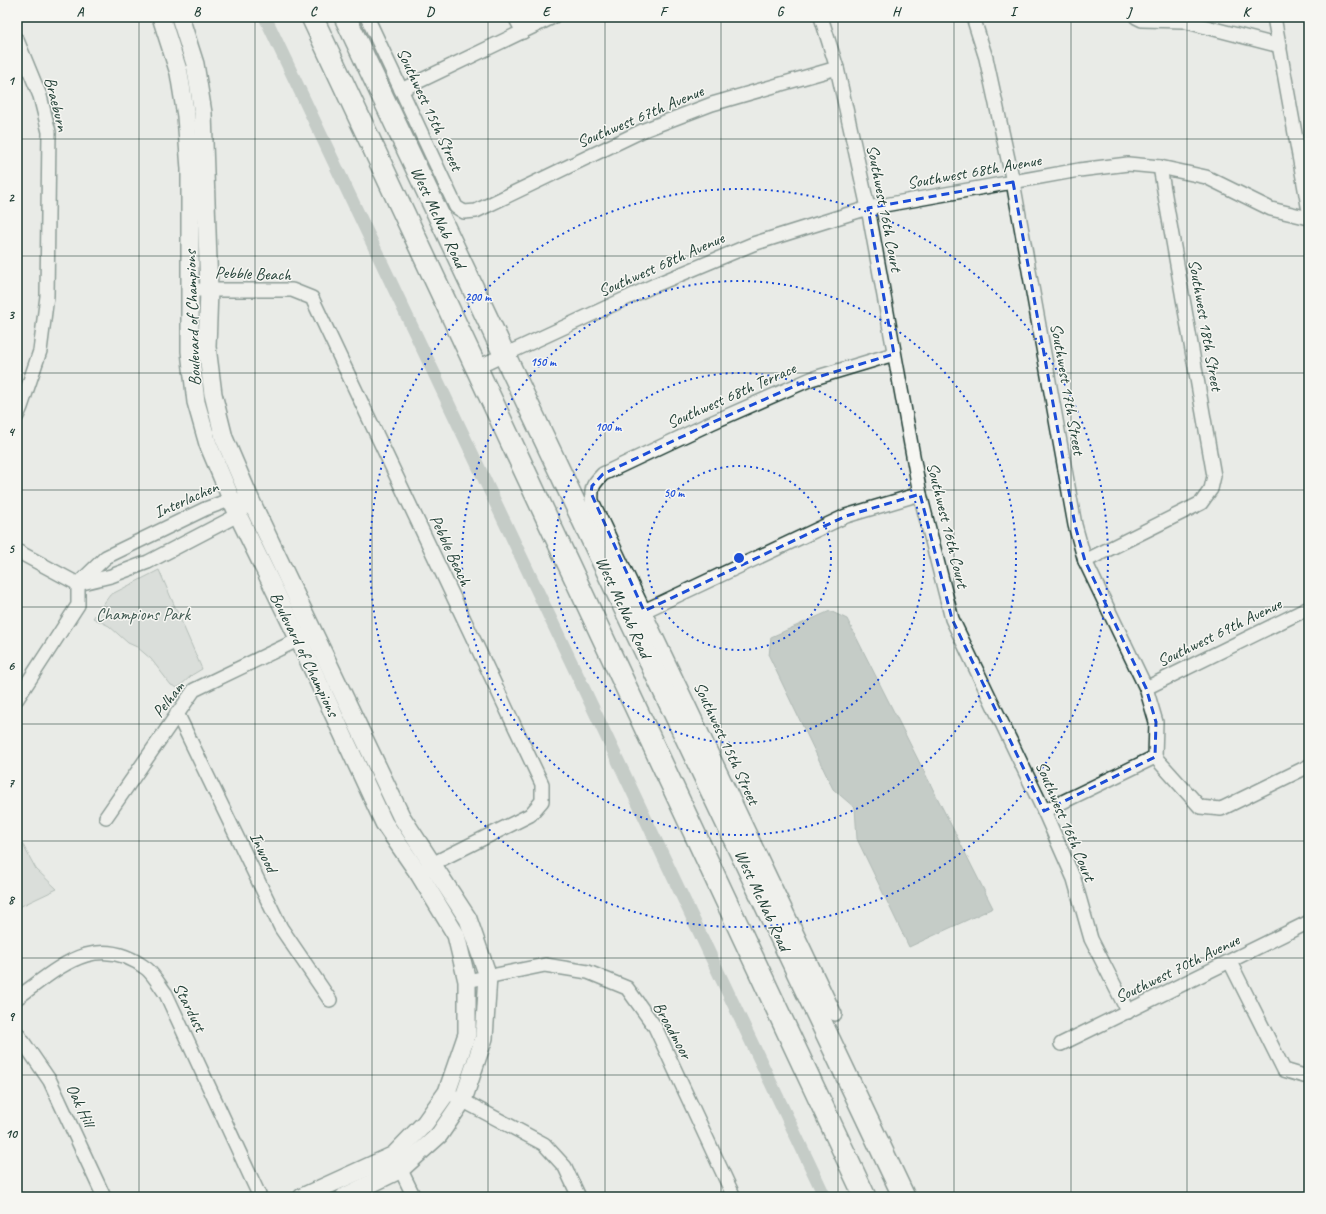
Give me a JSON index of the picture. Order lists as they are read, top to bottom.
{
  "streets": {
    "main road": ["West McNab Road"],
    "street": [
      "Braeburn",
      "Southwest 15th Street",
      "Southwest 67th Avenue",
      "Southwest 68th Avenue",
      "Southwest 16th Court",
      "Pebble Beach",
      "Boulevard of Champions",
      "Southwest 18th Street",
      "Southwest 17th Street",
      "Southwest 68th Terrace",
      "Interlachen",
      "Southwest 69th Avenue",
      "Pelham",
      "Inwood",
      "Southwest 70th Avenue",
      "Stardust",
      "Broadmoor",
      "Oak Hill"
    ]
  },
  "crossings": [
    ["Southwest 15th Street", "Southwest 67th Avenue"],
    ["Southwest 15th Street", "Southwest 68th Terrace"],
    ["Southwest 67th Avenue", "Southwest 16th Court"],
    ["Southwest 68th Avenue", "Southwest 16th Court"],
    ["Southwest 68th Avenue", "West McNab Road"],
    ["Southwest 68th Avenue", "Southwest 18th Street"],
    ["Southwest 68th Avenue", "Southwest 17th Street"],
    ["Southwest 16th Court", "Southwest 68th Terrace"],
    ["Southwest 16th Court", "Southwest 70th Avenue"],
    ["Pebble Beach", "Boulevard of Champions"],
    ["Boulevard of Champions", "Interlachen"],
    ["Boulevard of Champions", "Pelham"],
    ["Boulevard of Champions", "Broadmoor"],
    ["Southwest 18th Street", "Southwest 17th Street"],
    ["Southwest 17th Street", "Southwest 69th Avenue"],
    ["Pelham", "Inwood"]
  ],
  "parks": ["Champions Park"],
  "grid": {
    "columns": [
      "A",
      "B",
      "C",
      "D",
      "E",
      "F",
      "G",
      "H",
      "I",
      "J",
      "K"
    ],
    "rows": [
      "1",
      "2",
      "3",
      "4",
      "5",
      "6",
      "7",
      "8",
      "9",
      "10"
    ]
  },
  "rings": [
    "200 m",
    "150 m",
    "100 m",
    "50 m"
  ]
}
